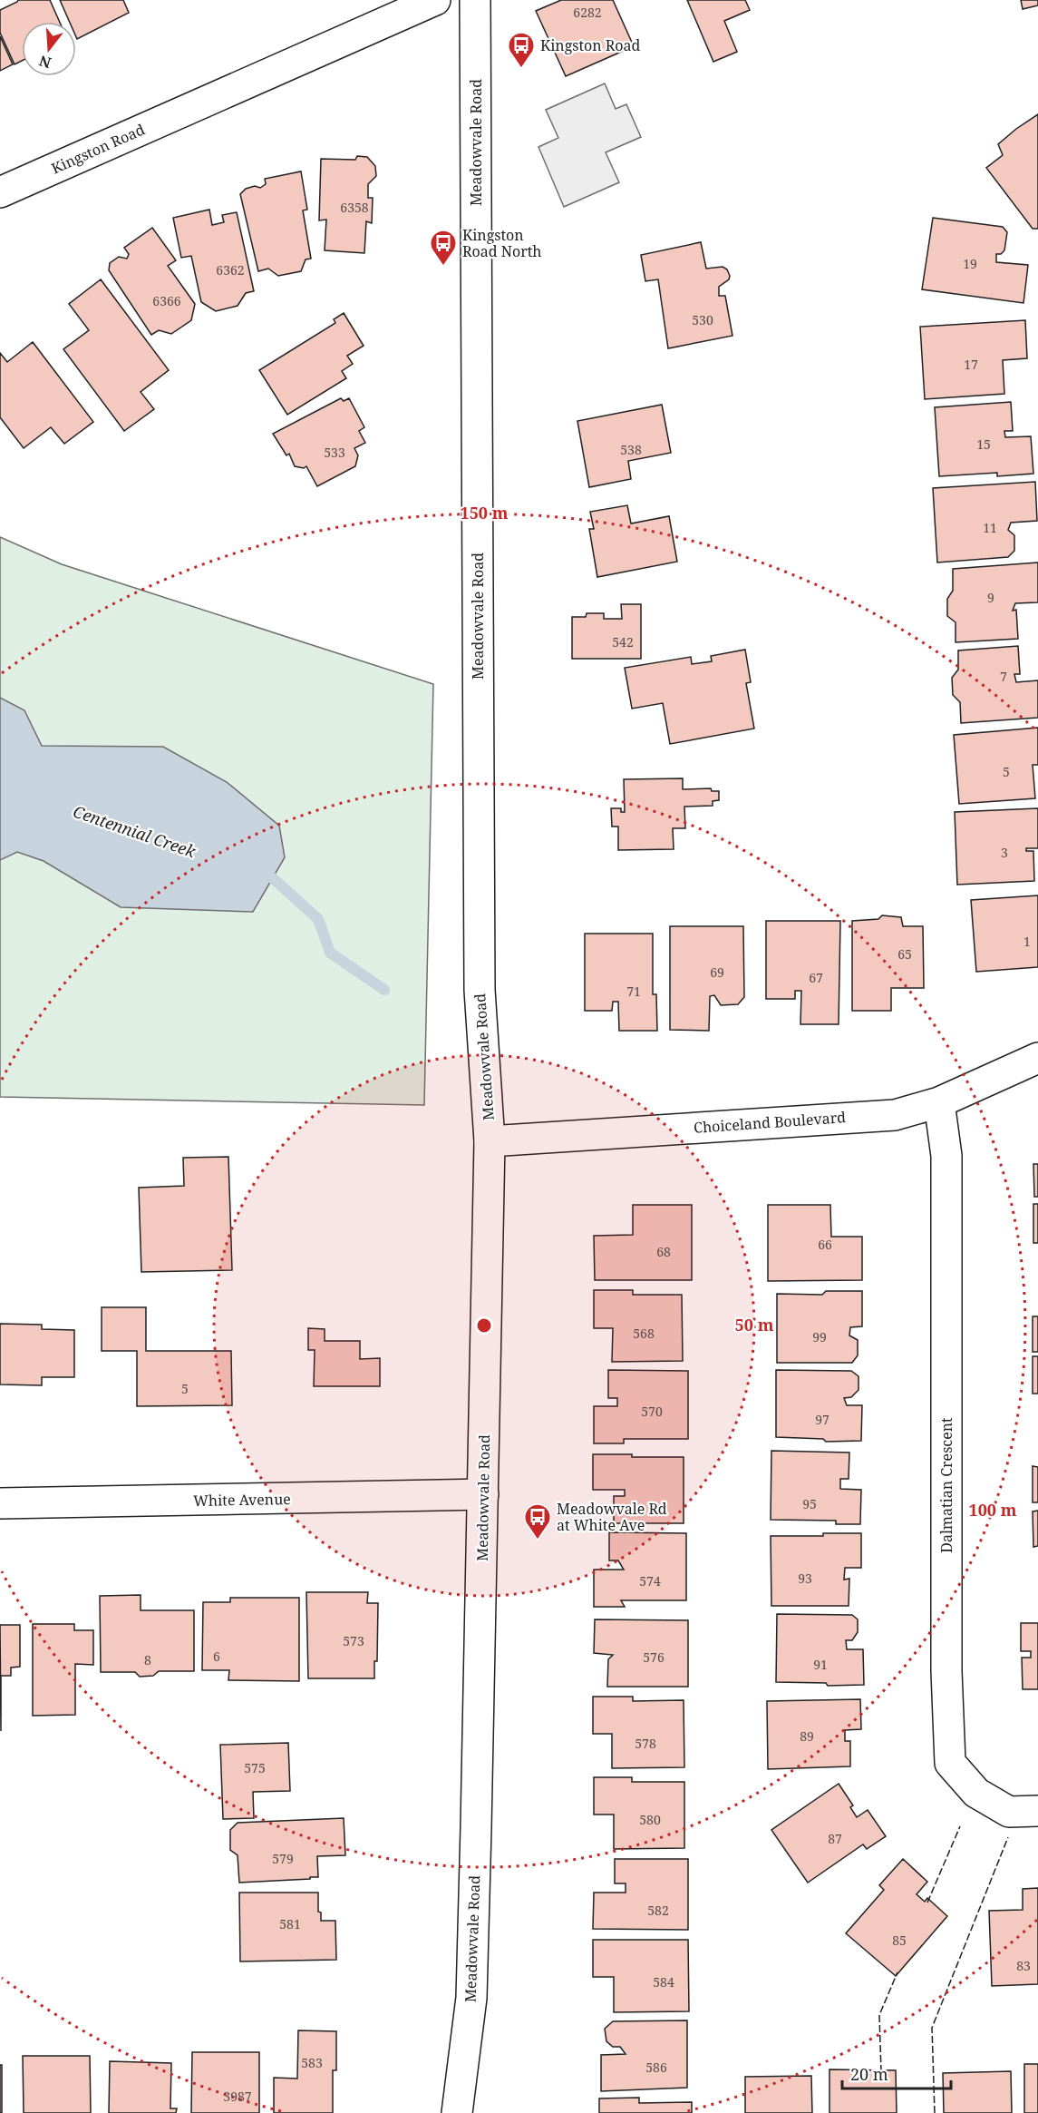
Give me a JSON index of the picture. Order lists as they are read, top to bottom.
{
  "streets": {
    "street": [
      "Meadowvale Road",
      "Kingston Road",
      "Choiceland Boulevard",
      "Dalmatian Crescent",
      "White Avenue"
    ]
  },
  "crossings": [
    ["Meadowvale Road", "Choiceland Boulevard"],
    ["Meadowvale Road", "White Avenue"],
    ["Choiceland Boulevard", "Dalmatian Crescent"]
  ],
  "water": ["Centennial Creek"],
  "places": {
    "bus stop": ["Kingston Road", "Kingston Road North", "Meadowvale Rd at White Ave"]
  },
  "house_numbers": [
    "6282",
    "6358",
    "19",
    "6362",
    "6366",
    "530",
    "17",
    "15",
    "538",
    "533",
    "11",
    "9",
    "542",
    "7",
    "5",
    "3",
    "1",
    "65",
    "69",
    "67",
    "71",
    "66",
    "68",
    "568",
    "99",
    "5",
    "570",
    "97",
    "95",
    "93",
    "574",
    "573",
    "6",
    "576",
    "8",
    "91",
    "89",
    "578",
    "575",
    "580",
    "87",
    "579",
    "582",
    "581",
    "85",
    "83",
    "584",
    "583",
    "586",
    "3987"
  ],
  "scale_bar": "20 m",
  "north": "bottom",
  "rings": ["150 m", "50 m", "100 m"]
}
